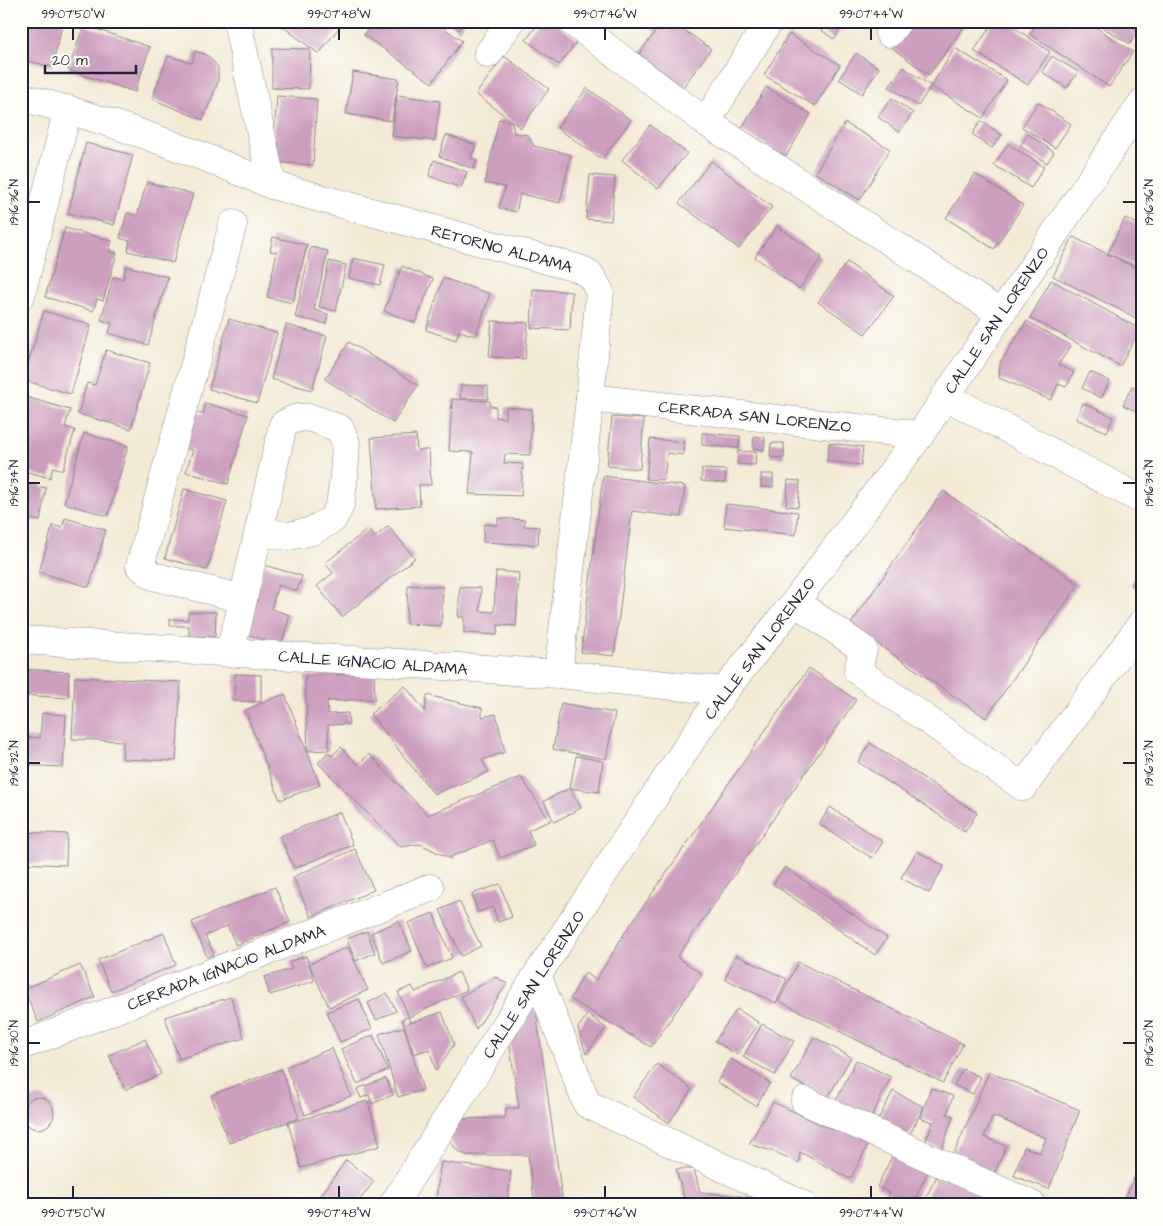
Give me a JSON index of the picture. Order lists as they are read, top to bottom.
{
  "streets": {
    "street": [
      "RETORNO ALDAMA",
      "CALLE SAN LORENZO",
      "CERRADA SAN LORENZO",
      "CALLE IGNACIO ALDAMA",
      "CERRADA IGNACIO ALDAMA"
    ]
  },
  "crossings": [
    ["RETORNO ALDAMA", "CERRADA SAN LORENZO"],
    ["RETORNO ALDAMA", "CALLE IGNACIO ALDAMA"],
    ["CALLE SAN LORENZO", "CERRADA SAN LORENZO"],
    ["CALLE SAN LORENZO", "CALLE IGNACIO ALDAMA"]
  ],
  "scale_bar": "20 m",
  "coordinates": [
    "99°07'50\"W",
    "99°07'48\"W",
    "99°07'46\"W",
    "99°07'44\"W",
    "19°16'36\"N",
    "19°16'34\"N",
    "19°16'32\"N",
    "19°16'30\"N"
  ]
}
